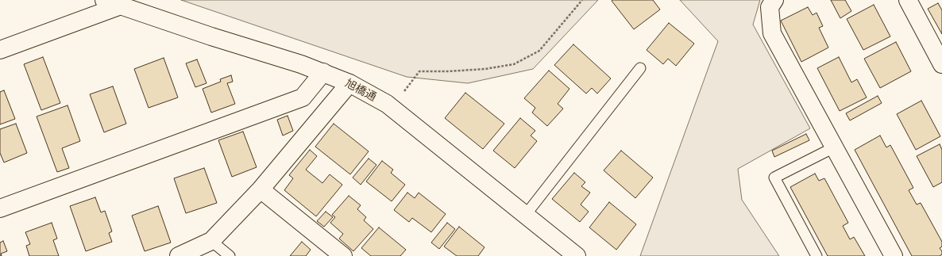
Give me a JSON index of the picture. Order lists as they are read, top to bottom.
{
  "streets": {
    "street": ["旭橋通"]
  }
}
